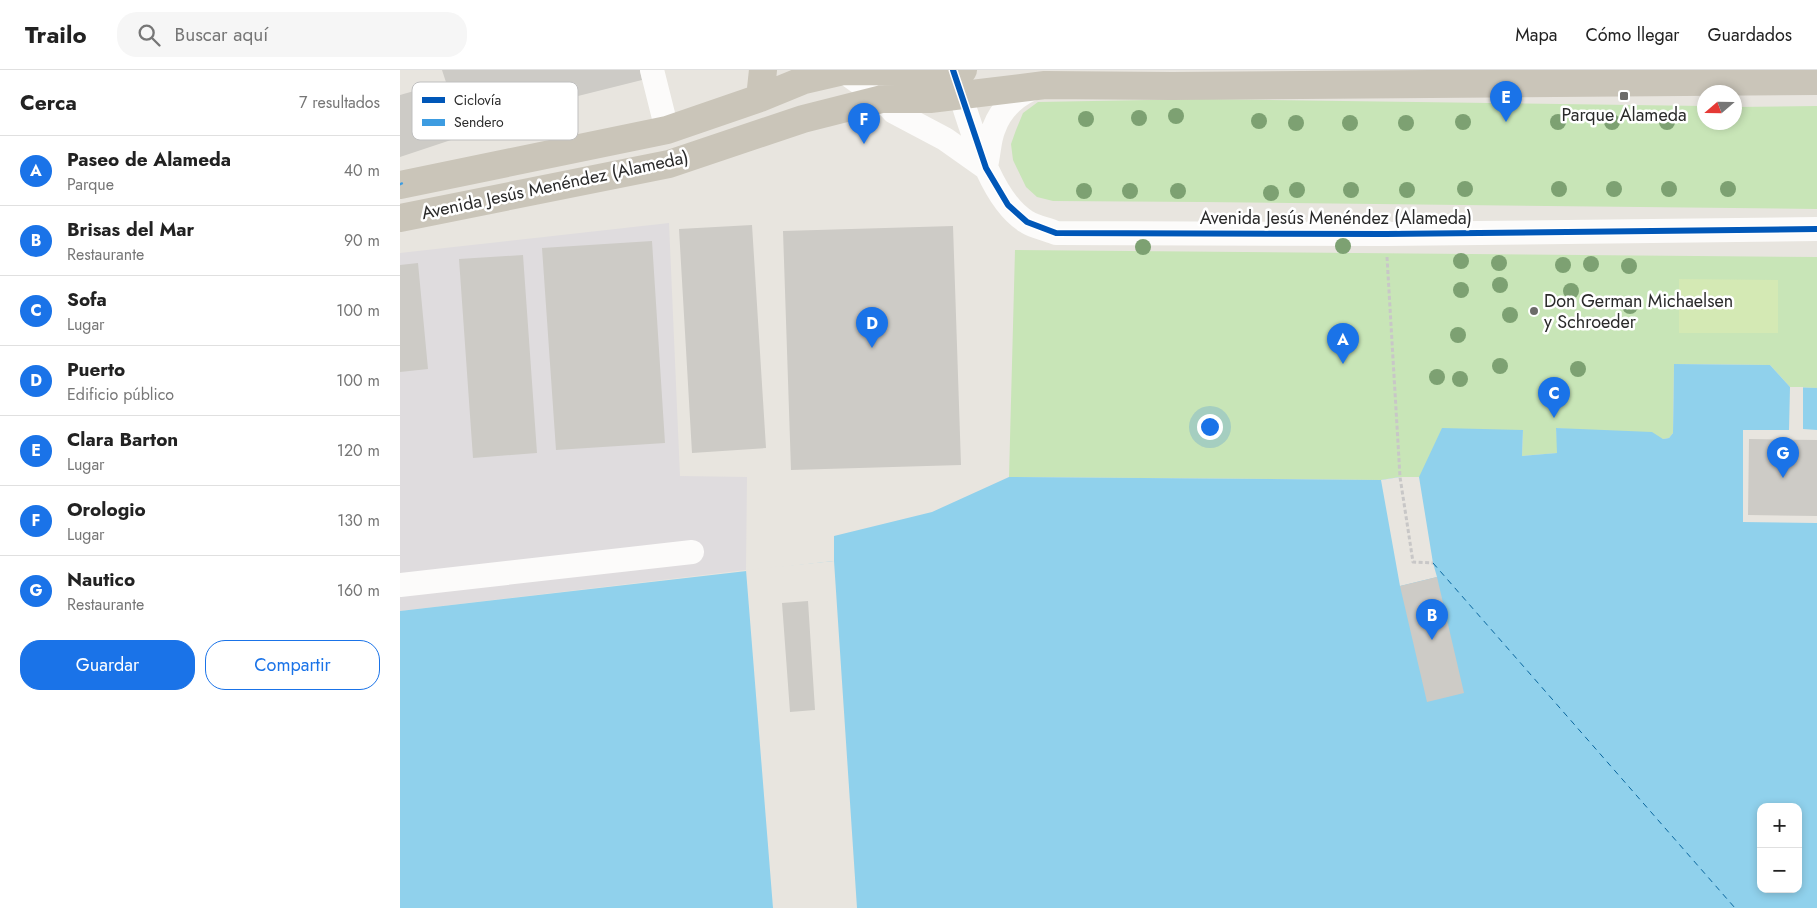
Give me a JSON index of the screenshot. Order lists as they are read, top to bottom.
{
  "streets": {
    "main road": ["Avenida Jesús Menéndez (Alameda)"]
  },
  "places": {
    "transit": ["Parque Alameda"],
    "other": ["Don German Michaelsen y Schroeder"]
  },
  "legend": ["Ciclovía", "Sendero"],
  "north": "left",
  "page": {
    "header": "Trailo",
    "search": "Buscar aquí",
    "nav": ["Mapa", "Cómo llegar", "Guardados"],
    "heading": ["Cerca", "7 resultados"],
    "pins": [
      "E",
      "F",
      "D",
      "A",
      "C",
      "G",
      "B"
    ],
    "list": [
      {
        "mark": "A",
        "name": "Paseo de Alameda",
        "note": "Parque",
        "value": "40 m"
      },
      {
        "mark": "B",
        "name": "Brisas del Mar",
        "note": "Restaurante",
        "value": "90 m"
      },
      {
        "mark": "C",
        "name": "Sofa",
        "note": "Lugar",
        "value": "100 m"
      },
      {
        "mark": "D",
        "name": "Puerto",
        "note": "Edificio público",
        "value": "100 m"
      },
      {
        "mark": "E",
        "name": "Clara Barton",
        "note": "Lugar",
        "value": "120 m"
      },
      {
        "mark": "F",
        "name": "Orologio",
        "note": "Lugar",
        "value": "130 m"
      },
      {
        "mark": "G",
        "name": "Nautico",
        "note": "Restaurante",
        "value": "160 m"
      }
    ],
    "buttons": ["Guardar", "Compartir"],
    "map_buttons": ["+", "−"]
  }
}
